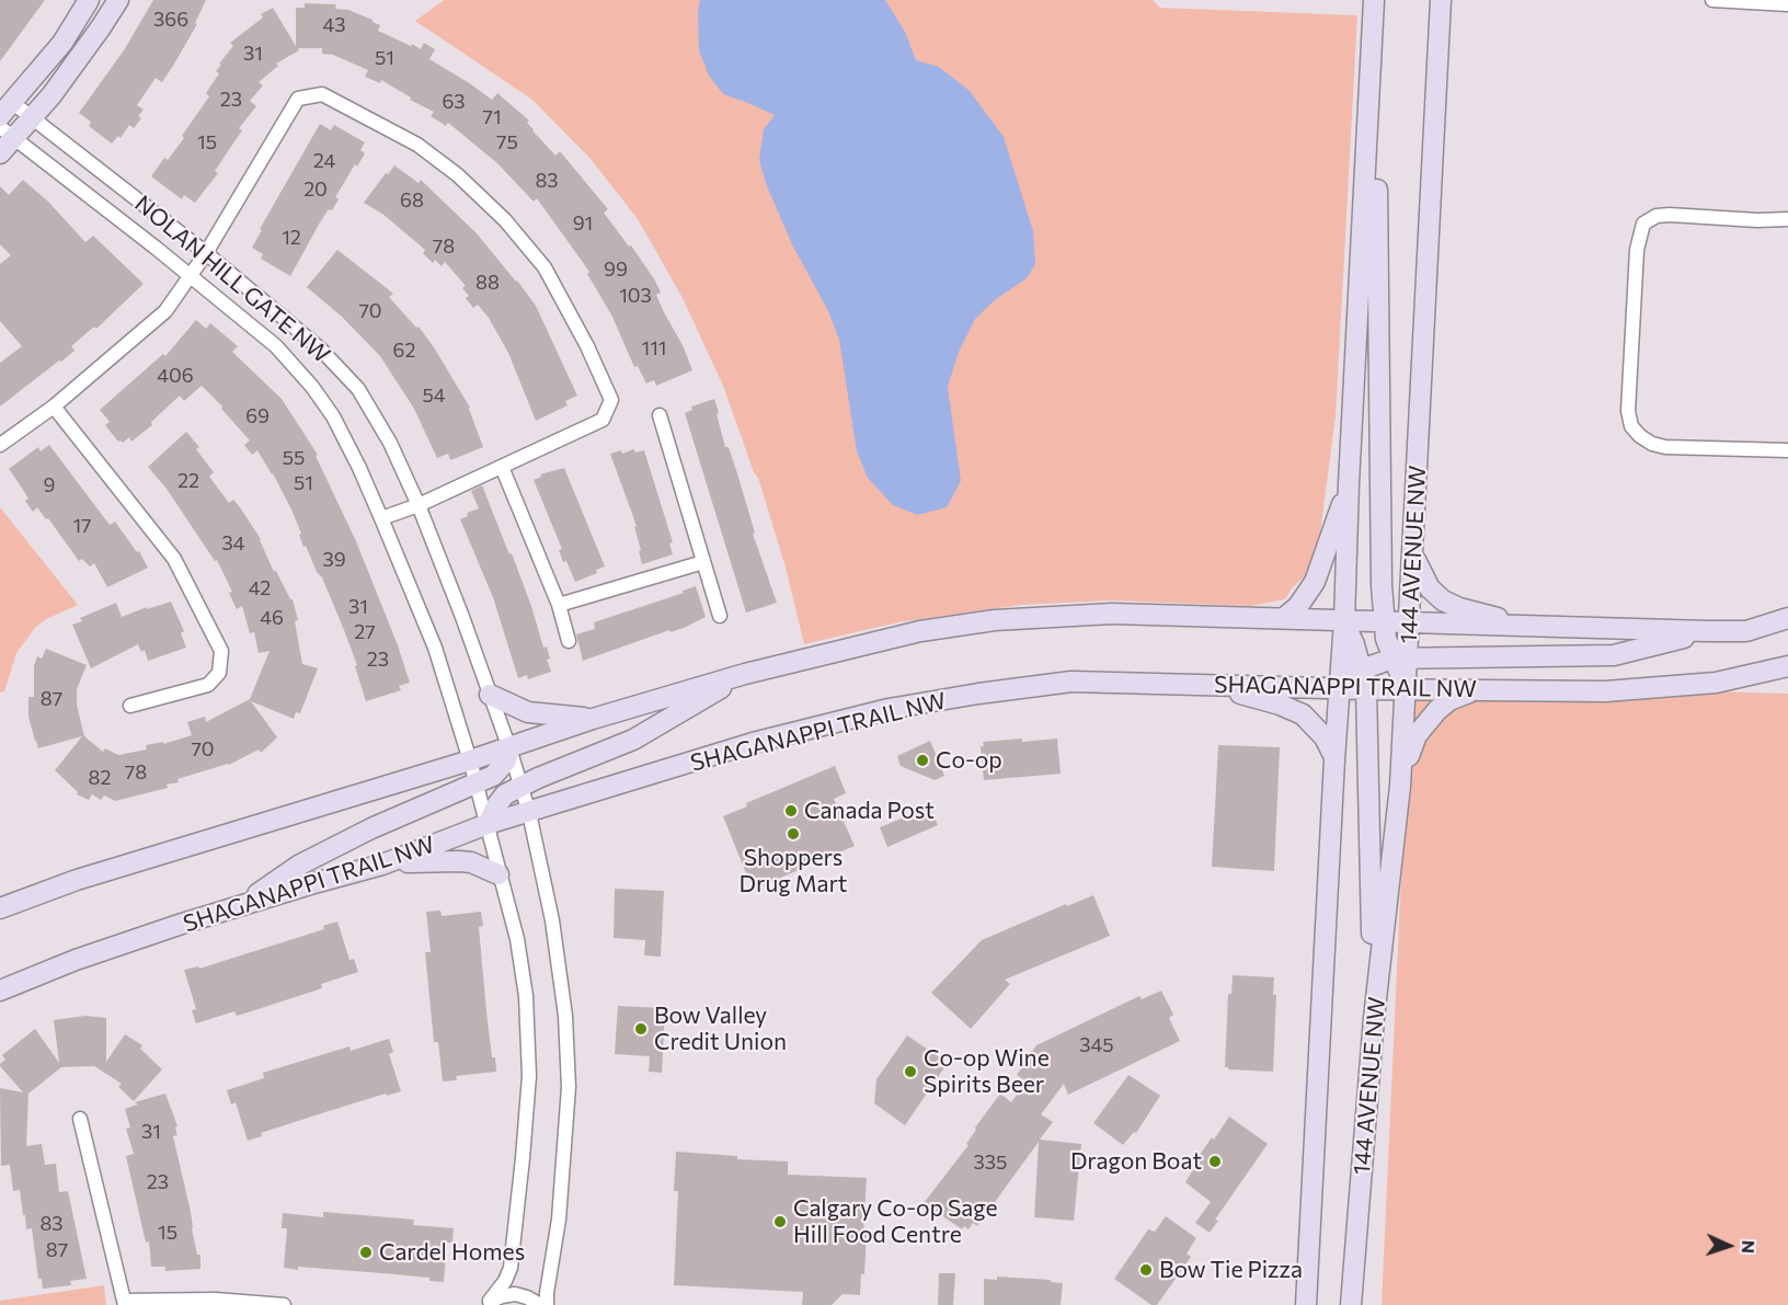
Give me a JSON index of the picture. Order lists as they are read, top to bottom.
{
  "streets": {
    "main road": ["144 AVENUE NW", "SHAGANAPPI TRAIL NW"],
    "street": ["NOLAN HILL GATE NW"]
  },
  "crossings": [
    ["NOLAN HILL GATE NW", "SHAGANAPPI TRAIL NW"],
    ["144 AVENUE NW", "SHAGANAPPI TRAIL NW"]
  ],
  "places": [
    "Co-op",
    "Canada Post",
    "Shoppers Drug Mart",
    "Bow Valley Credit Union",
    "Co-op Wine Spirits Beer",
    "Dragon Boat",
    "Calgary Co-op Sage Hill Food Centre",
    "Cardel Homes",
    "Bow Tie Pizza"
  ],
  "house_numbers": [
    "366",
    "43",
    "31",
    "51",
    "23",
    "63",
    "71",
    "15",
    "75",
    "24",
    "83",
    "20",
    "68",
    "91",
    "12",
    "78",
    "99",
    "88",
    "103",
    "70",
    "111",
    "62",
    "406",
    "54",
    "69",
    "55",
    "22",
    "51",
    "9",
    "17",
    "34",
    "39",
    "42",
    "31",
    "46",
    "27",
    "23",
    "87",
    "70",
    "78",
    "82",
    "345",
    "31",
    "335",
    "23",
    "83",
    "15",
    "87"
  ],
  "north": "right"
}
